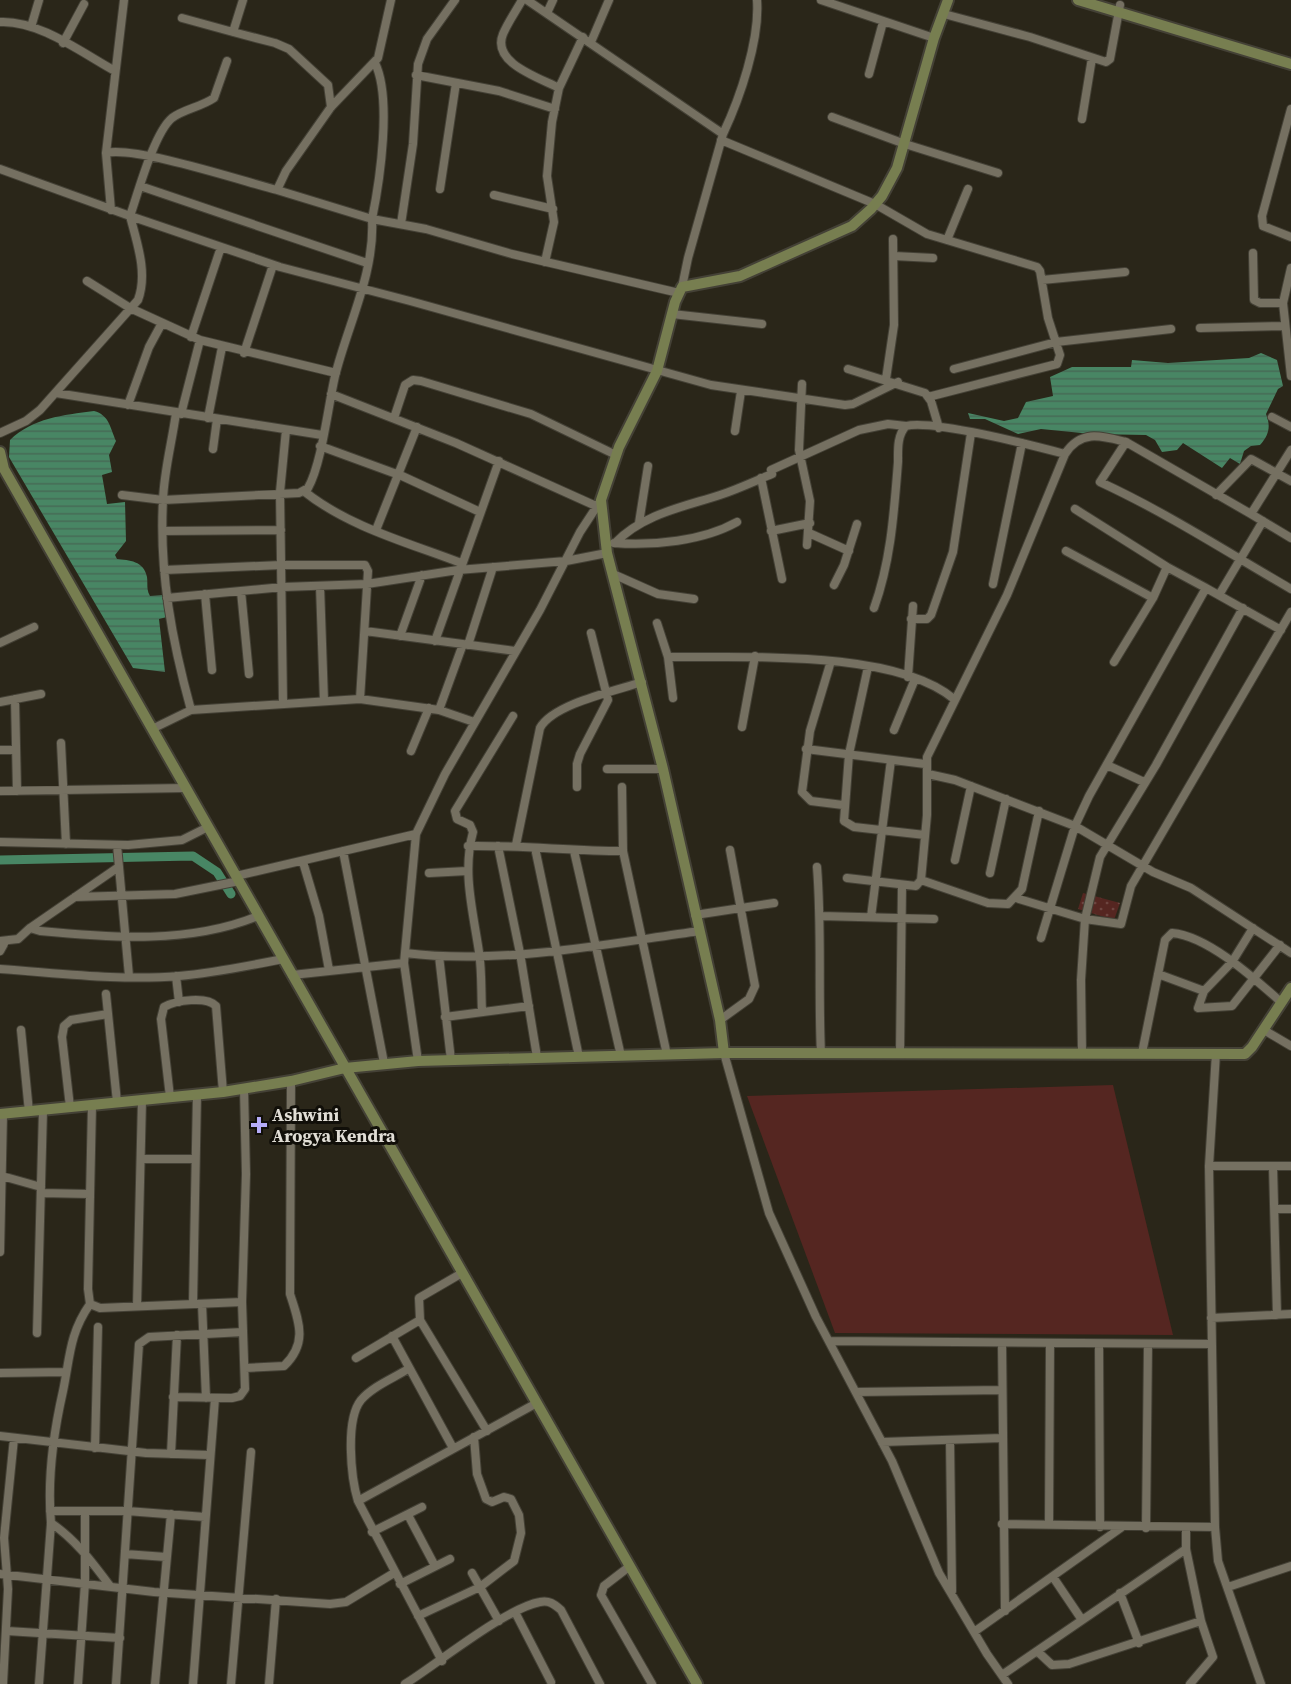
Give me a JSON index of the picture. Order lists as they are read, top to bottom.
{
  "places": {
    "health": ["Ashwini Arogya Kendra"]
  }
}
